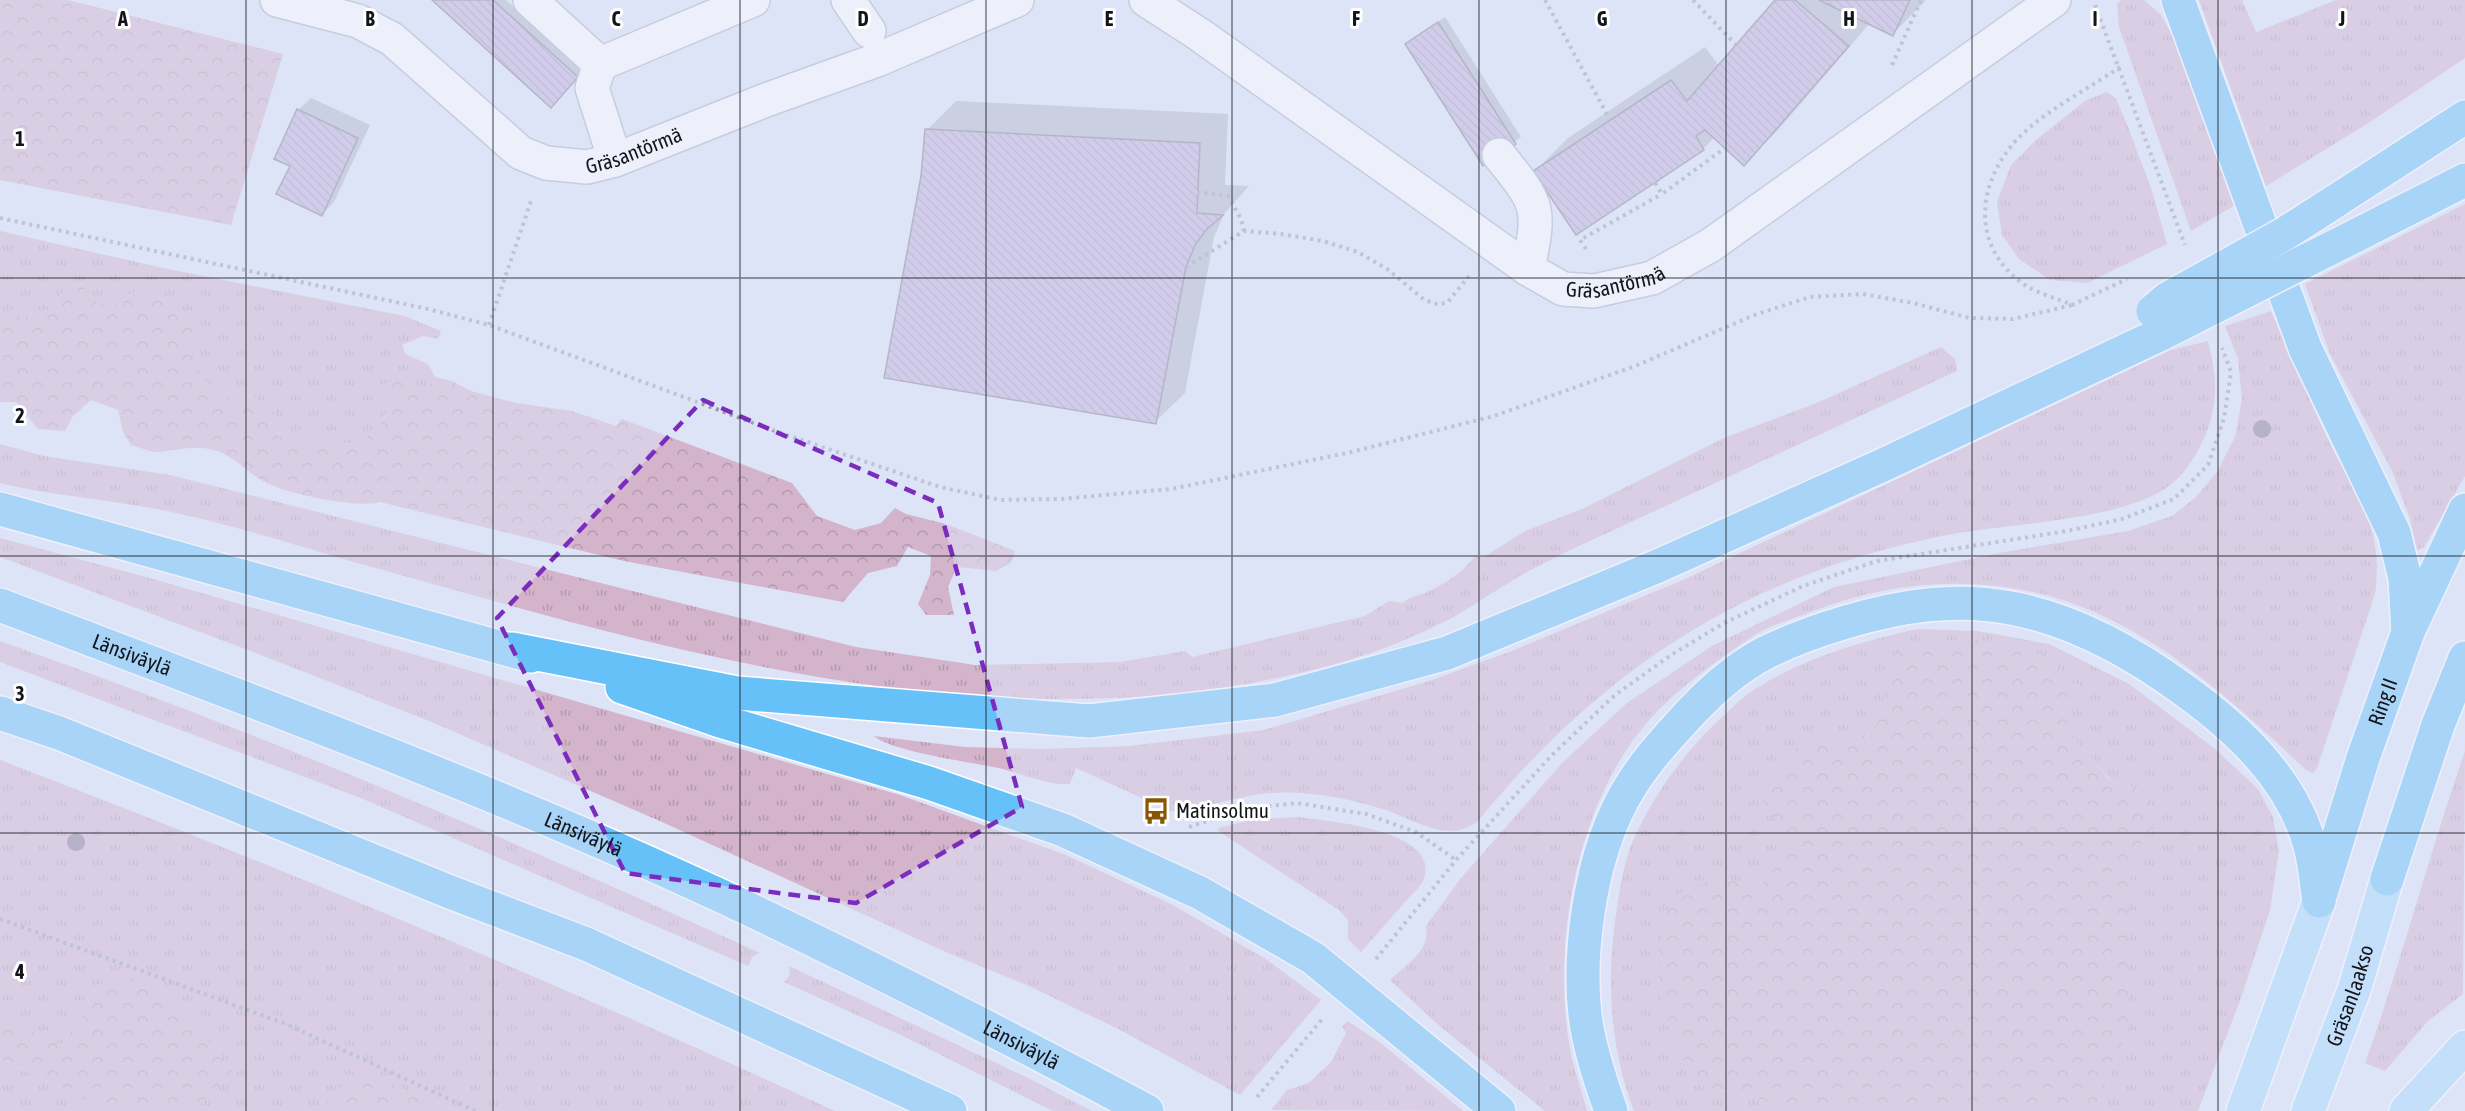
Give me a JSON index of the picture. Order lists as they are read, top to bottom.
{
  "streets": {
    "highway": ["Länsiväylä", "Ring II"],
    "main road": ["Gräsanlaakso"],
    "street": ["Gräsantörmä"]
  },
  "places": {
    "bus stop": ["Matinsolmu"]
  },
  "grid": {
    "columns": [
      "A",
      "B",
      "C",
      "D",
      "E",
      "F",
      "G",
      "H",
      "I",
      "J"
    ],
    "rows": [
      "1",
      "2",
      "3",
      "4"
    ]
  }
}
